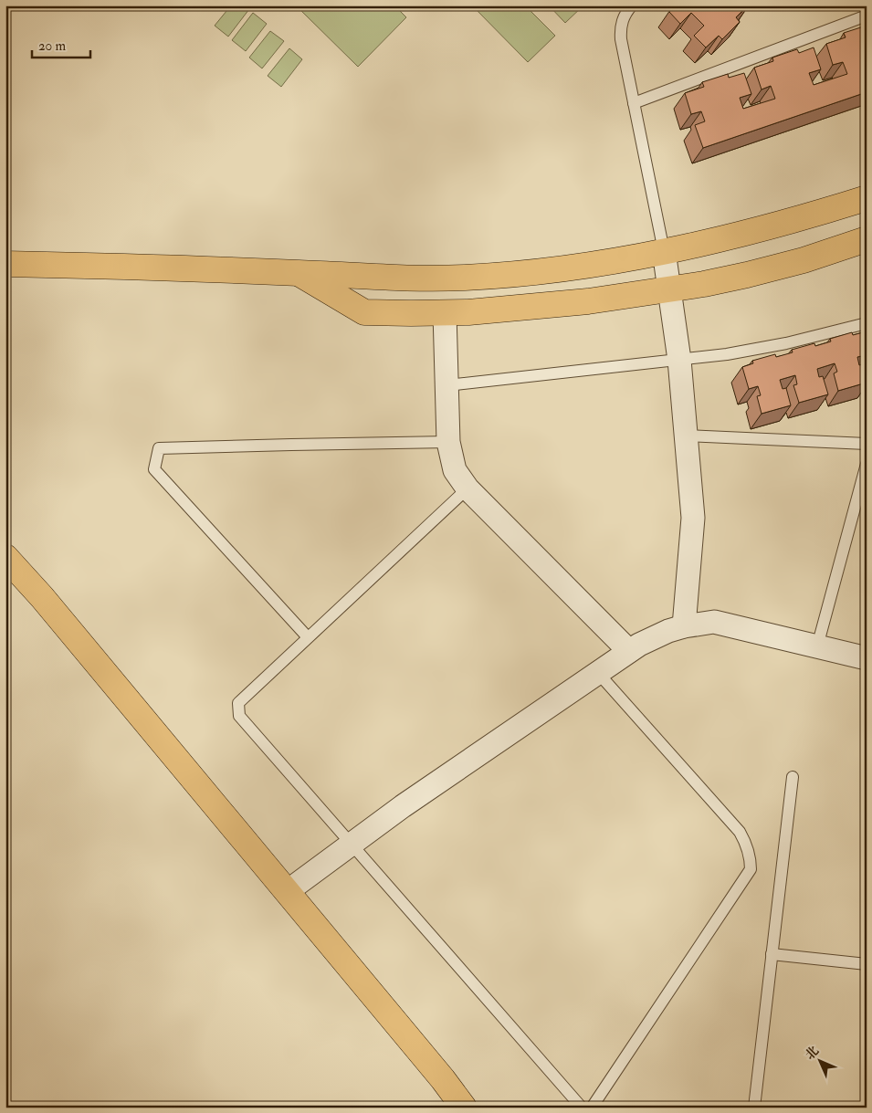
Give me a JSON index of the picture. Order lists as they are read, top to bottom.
{
  "scale_bar": "20 m",
  "north": "top left"
}
